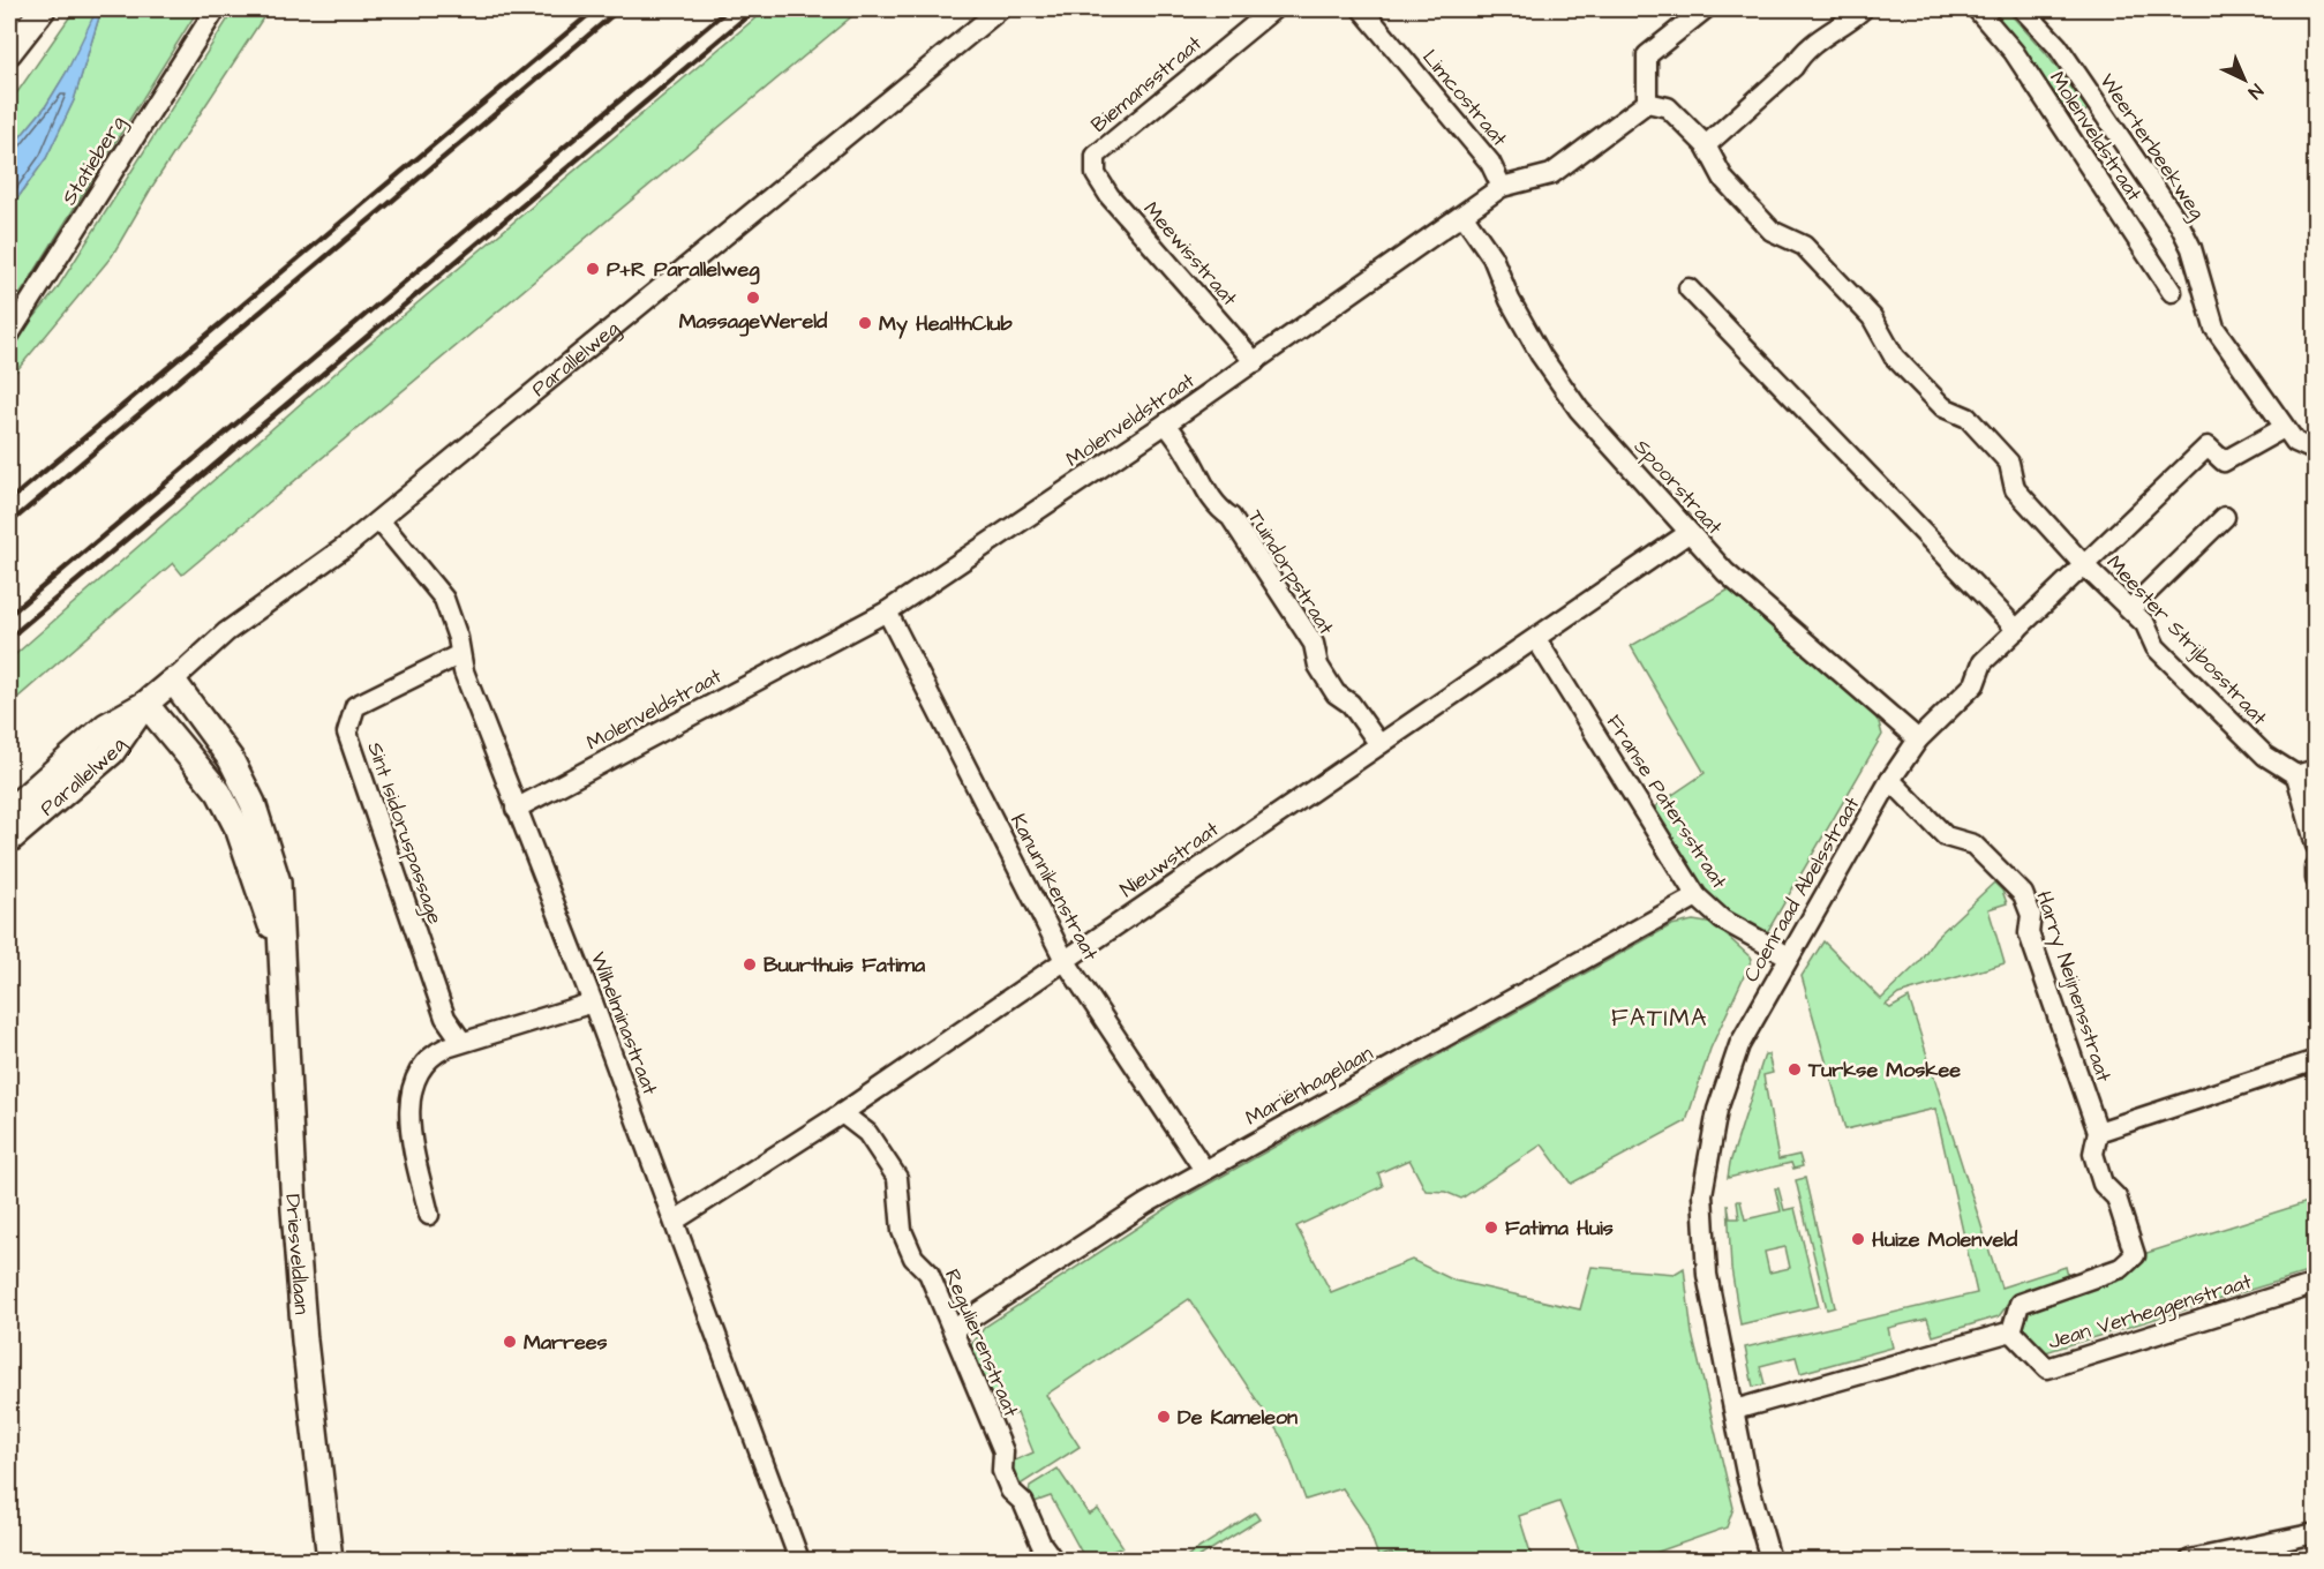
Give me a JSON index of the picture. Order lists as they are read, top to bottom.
{
  "streets": {
    "street": [
      "Biemansstraat",
      "Limcostraat",
      "Molenveldstraat",
      "Weerterbeekweg",
      "Statieberg",
      "Meewisstraat",
      "Parallelweg",
      "Spoorstraat",
      "Tuindorpstraat",
      "Meester Strijbosstraat",
      "Franse Patersstraat",
      "Sint Isidoruspassage",
      "Nieuwstraat",
      "Kanunnikenstraat",
      "Coenraad Abelsstraat",
      "Harry Neijnensstraat",
      "Wilhelminastraat",
      "Mariënhagelaan",
      "Driesveldlaan",
      "Jean Verheggenstraat",
      "Regulierenstraat"
    ]
  },
  "crossings": [
    ["Biemansstraat", "Meewisstraat"],
    ["Limcostraat", "Molenveldstraat"],
    ["Molenveldstraat", "Meewisstraat"],
    ["Molenveldstraat", "Spoorstraat"],
    ["Molenveldstraat", "Tuindorpstraat"],
    ["Molenveldstraat", "Meester Strijbosstraat"],
    ["Molenveldstraat", "Kanunnikenstraat"],
    ["Molenveldstraat", "Wilhelminastraat"],
    ["Weerterbeekweg", "Coenraad Abelsstraat"],
    ["Parallelweg", "Wilhelminastraat"],
    ["Parallelweg", "Driesveldlaan"],
    ["Spoorstraat", "Nieuwstraat"],
    ["Spoorstraat", "Coenraad Abelsstraat"],
    ["Tuindorpstraat", "Nieuwstraat"],
    ["Meester Strijbosstraat", "Coenraad Abelsstraat"],
    ["Franse Patersstraat", "Nieuwstraat"],
    ["Franse Patersstraat", "Coenraad Abelsstraat"],
    ["Franse Patersstraat", "Mariënhagelaan"],
    ["Sint Isidoruspassage", "Wilhelminastraat"],
    ["Nieuwstraat", "Kanunnikenstraat"],
    ["Nieuwstraat", "Wilhelminastraat"],
    ["Nieuwstraat", "Regulierenstraat"],
    ["Kanunnikenstraat", "Mariënhagelaan"],
    ["Coenraad Abelsstraat", "Harry Neijnensstraat"],
    ["Harry Neijnensstraat", "Jean Verheggenstraat"],
    ["Mariënhagelaan", "Regulierenstraat"]
  ],
  "districts": ["FATIMA"],
  "places": [
    "P+R Parallelweg",
    "MassageWereld",
    "My HealthClub",
    "Buurthuis Fatima",
    "Turkse Moskee",
    "Fatima Huis",
    "Huize Molenveld",
    "Marrees",
    "De Kameleon"
  ],
  "north": "bottom right"
}
